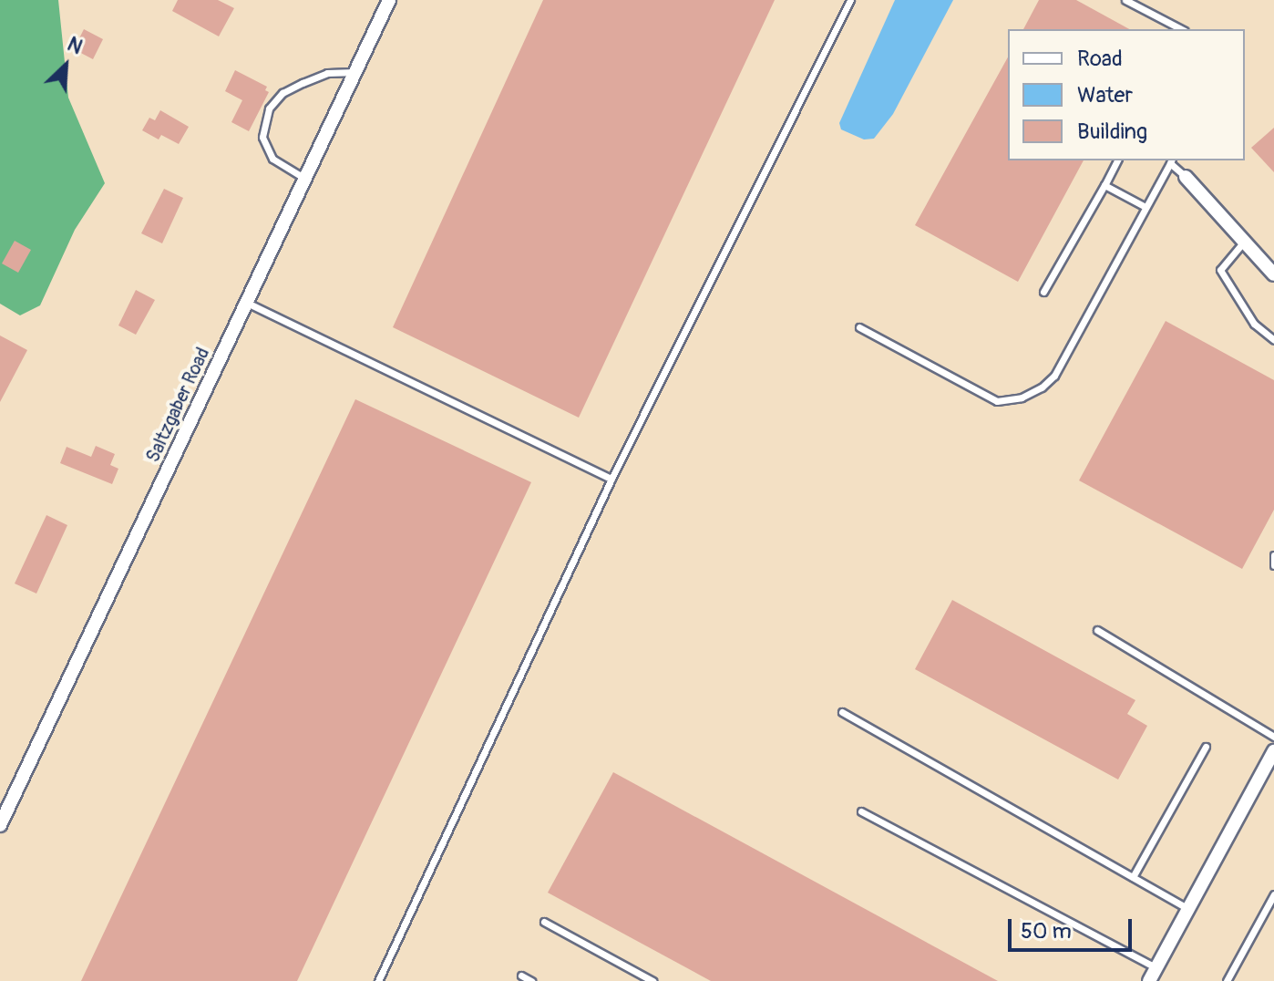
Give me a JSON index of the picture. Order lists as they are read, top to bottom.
{
  "streets": {
    "street": ["Saltzgaber Road"]
  },
  "legend": ["Road", "Water", "Building"],
  "scale_bar": "50 m",
  "north": "top right"
}
